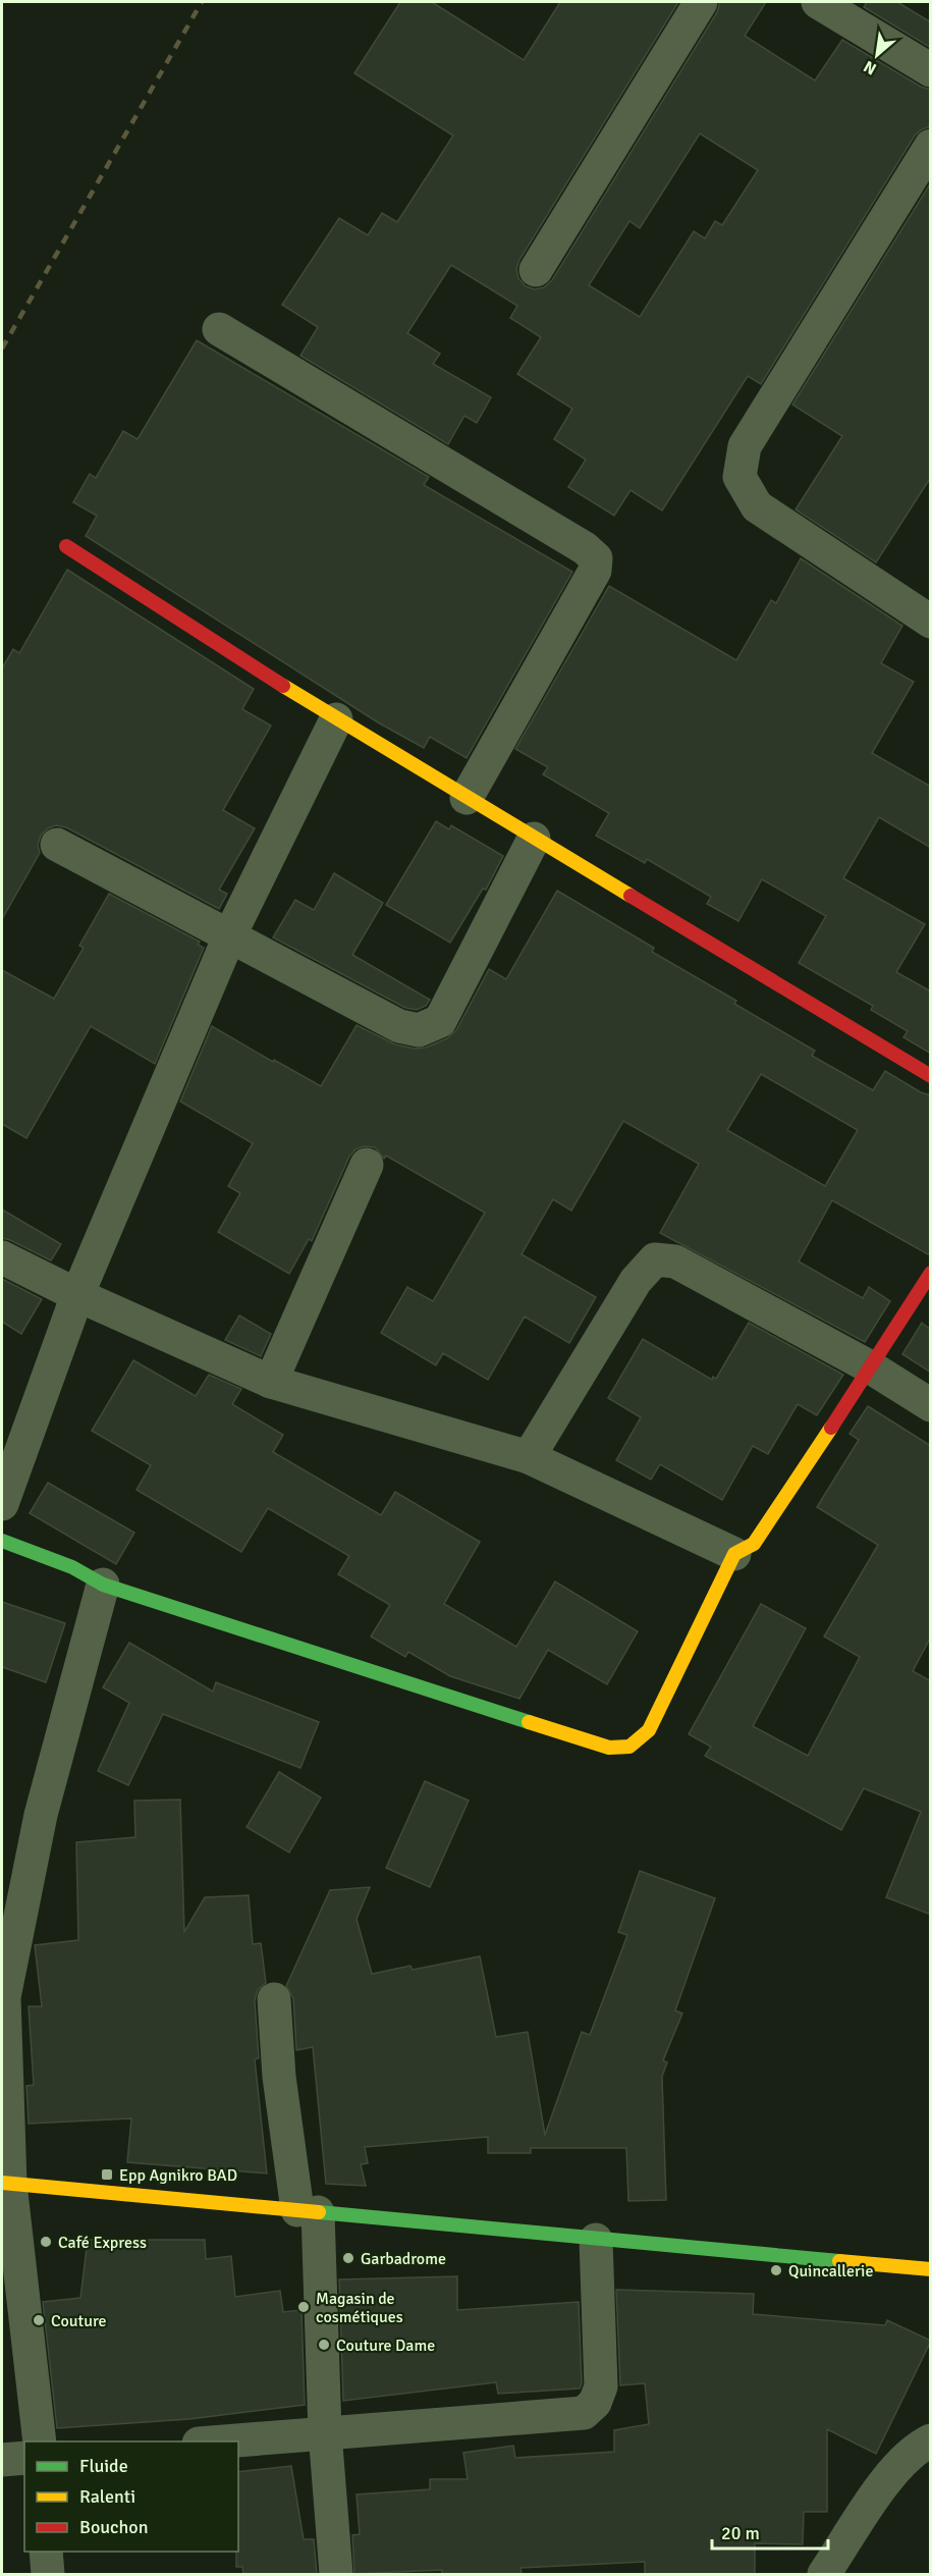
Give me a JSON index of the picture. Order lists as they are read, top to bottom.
{
  "places": {
    "transit": ["Epp Agnikro BAD"],
    "other": [
      "Café Express",
      "Garbadrome",
      "Quincallerie",
      "Magasin de cosmétiques",
      "Couture",
      "Couture Dame"
    ]
  },
  "legend": ["Fluide", "Ralenti", "Bouchon"],
  "scale_bar": "20 m",
  "north": "bottom left"
}
